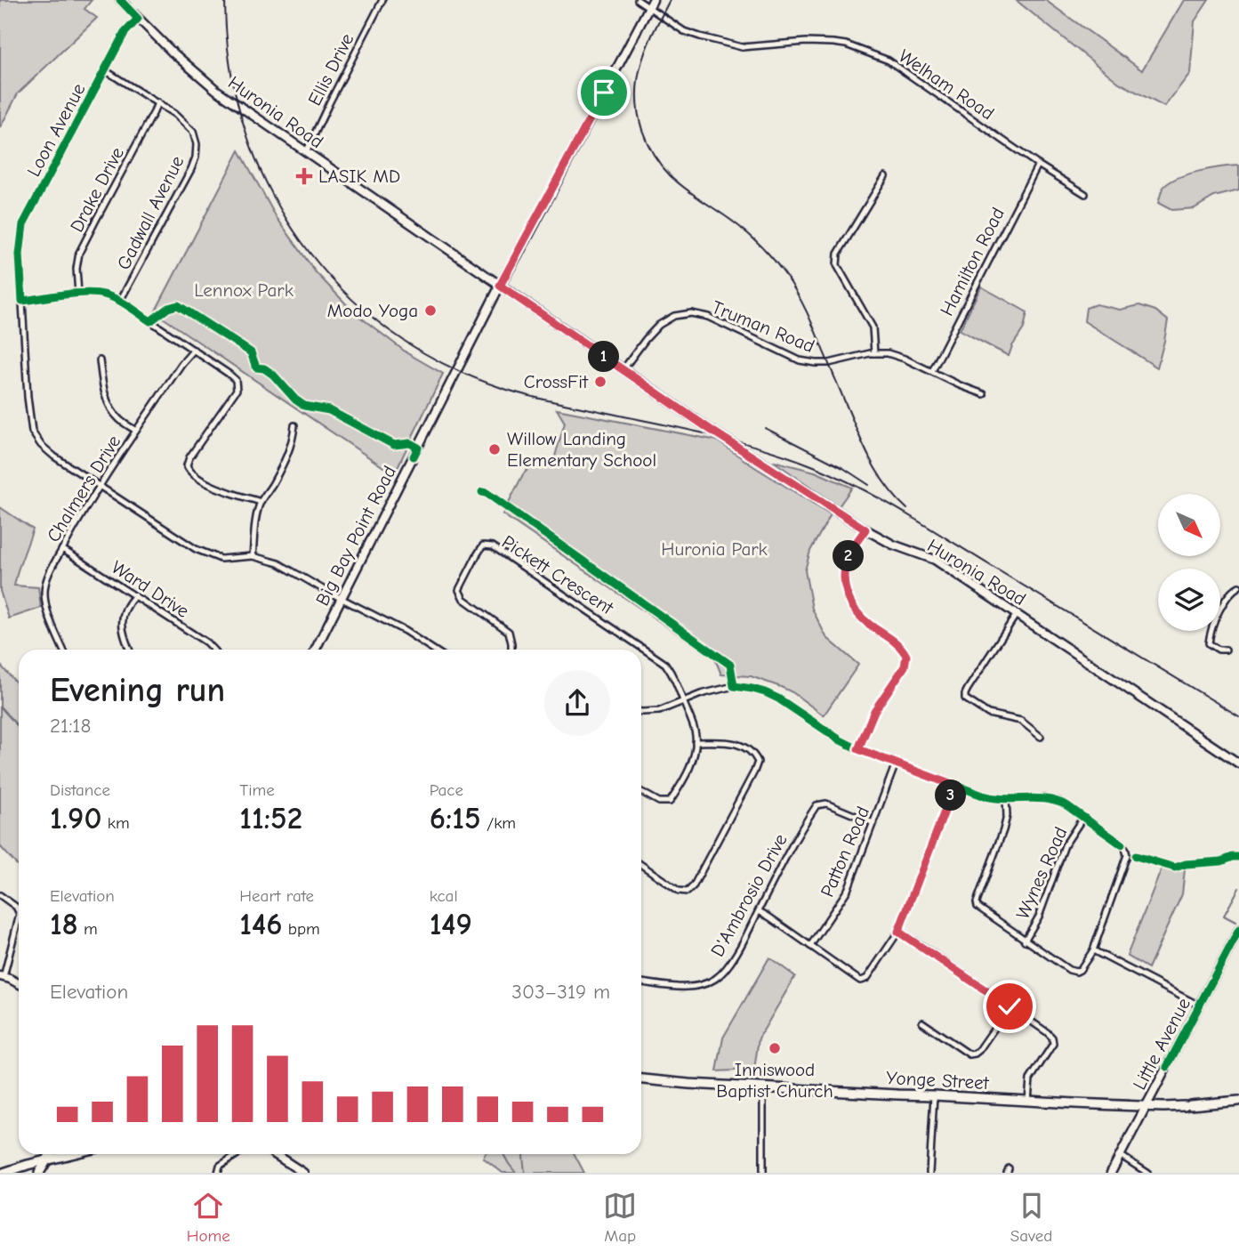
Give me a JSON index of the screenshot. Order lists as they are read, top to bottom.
{
  "streets": {
    "main road": [
      "Huronia Road",
      "Big Bay Point Road",
      "Little Avenue",
      "Yonge Street"
    ],
    "street": [
      "Ellis Drive",
      "Welham Road",
      "Loon Avenue",
      "Drake Drive",
      "Gadwall Avenue",
      "Hamilton Road",
      "Truman Road",
      "Chalmers Drive",
      "Pickett Crescent",
      "Ward Drive",
      "Patton Road",
      "Wynes Road",
      "D'Ambrosio Drive"
    ]
  },
  "crossings": [
    ["Ellis Drive", "Huronia Road"],
    ["Welham Road", "Hamilton Road"],
    ["Welham Road", "Big Bay Point Road"],
    ["Huronia Road", "Loon Avenue"],
    ["Huronia Road", "Truman Road"],
    ["Huronia Road", "Big Bay Point Road"],
    ["Loon Avenue", "Gadwall Avenue"],
    ["Loon Avenue", "Chalmers Drive"],
    ["Loon Avenue", "Big Bay Point Road"],
    ["Drake Drive", "Gadwall Avenue"],
    ["Hamilton Road", "Truman Road"],
    ["Chalmers Drive", "Ward Drive"],
    ["Patton Road", "D'Ambrosio Drive"],
    ["Little Avenue", "Yonge Street"]
  ],
  "parks": ["Lennox Park", "Huronia Park"],
  "places": {
    "health": ["LASIK MD"],
    "other": [
      "Modo Yoga",
      "CrossFit",
      "Willow Landing Elementary School",
      "Inniswood Baptist Church"
    ]
  },
  "north": "bottom right",
  "page": {
    "pins": ["1", "2", "3"],
    "heading": ["Evening run", "21:18"],
    "stats": [
      ["Distance", "1.90 km"],
      ["Time", "11:52"],
      ["Pace", "6:15 /km"],
      ["Elevation", "18 m"],
      ["Heart rate", "146 bpm"],
      ["kcal", "149"]
    ],
    "chart": ["Elevation", "303–319 m"],
    "tabs": ["Home", "Map", "Saved"]
  }
}
